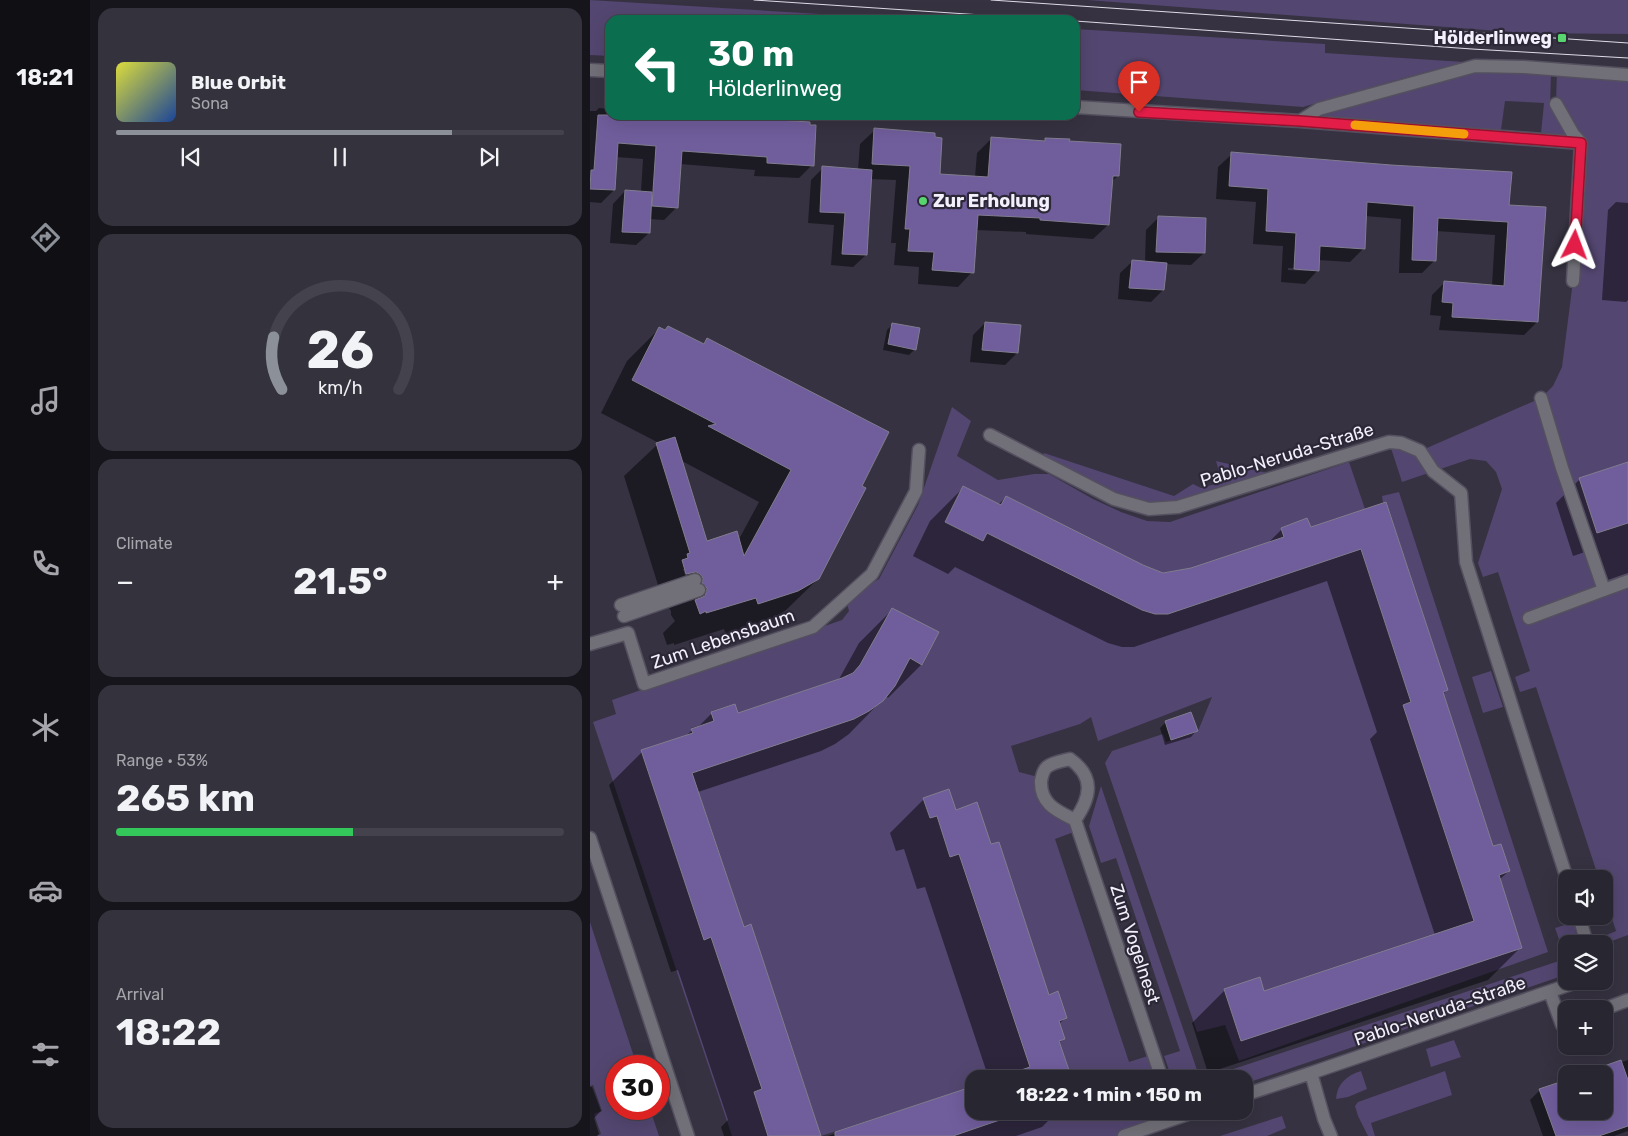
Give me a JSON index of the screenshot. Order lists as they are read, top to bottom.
{
  "streets": {
    "street": ["Pablo-Neruda-Straße", "Zum Lebensbaum", "Zum Vogelnest"]
  },
  "places": {
    "transit": ["Hölderlinweg"],
    "other": ["Zur Erholung"]
  },
  "page": {
    "tabs": "18:21",
    "turn": ["30 m", "Hölderlinweg"],
    "song": ["Blue Orbit", "Sona"],
    "tile": [
      "Climate",
      ["Range · 53%", "265 km"],
      ["Arrival", "18:22"]
    ],
    "heat": ["−", "21.5°", "+"],
    "map_buttons": ["+", "−"],
    "limit": "30",
    "trip": "18:22 · 1 min · 150 m",
    "gauge": ["26", "km/h"]
  }
}
